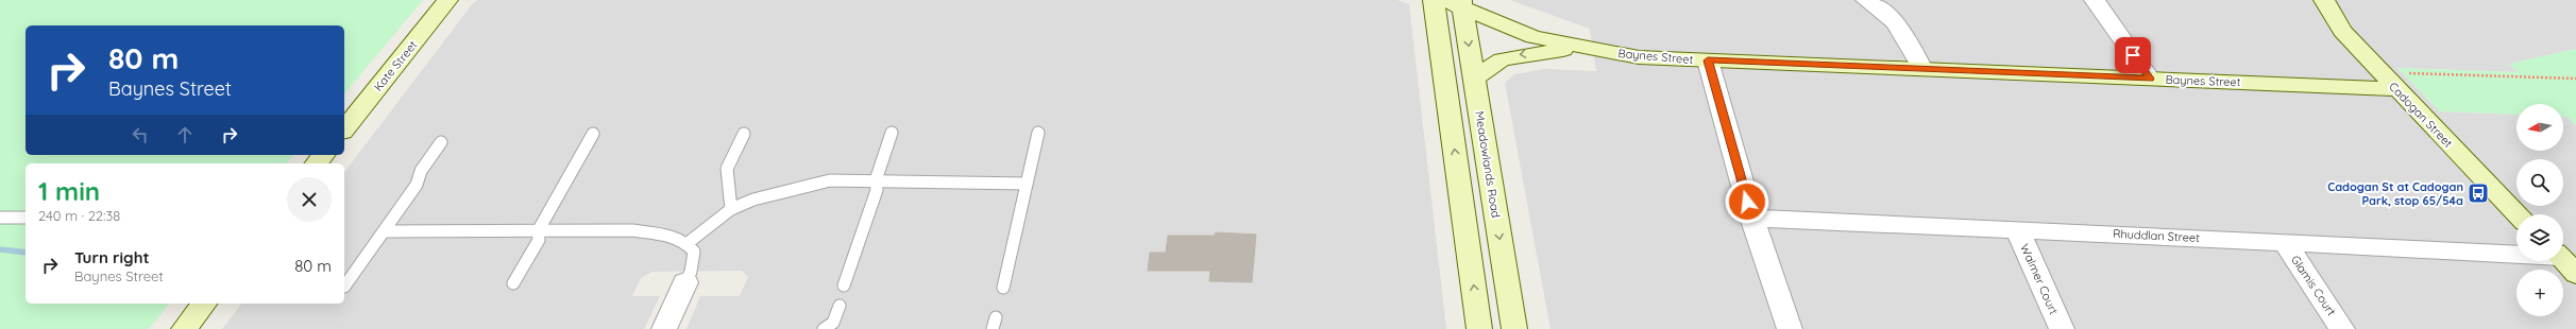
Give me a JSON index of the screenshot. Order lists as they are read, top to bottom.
{
  "streets": {
    "street": [
      "Baynes Street",
      "Kate Street",
      "Cadogan Street",
      "Meadowlands Road",
      "Rhuddlan Street",
      "Walmer Court",
      "Glamis Court"
    ]
  },
  "crossings": [
    ["Baynes Street", "Cadogan Street"],
    ["Baynes Street", "Meadowlands Road"],
    ["Rhuddlan Street", "Walmer Court"],
    ["Rhuddlan Street", "Glamis Court"]
  ],
  "places": {
    "bus stop": ["Cadogan St at Cadogan Park, stop 65/54a"]
  },
  "north": "left",
  "page": {
    "turn": ["80 m", "Baynes Street"],
    "map_buttons": "+",
    "heading": ["1 min", "240 m · 22:38"],
    "list": [
      {
        "name": "Turn right",
        "note": "Baynes Street",
        "value": "80 m"
      }
    ]
  }
}
